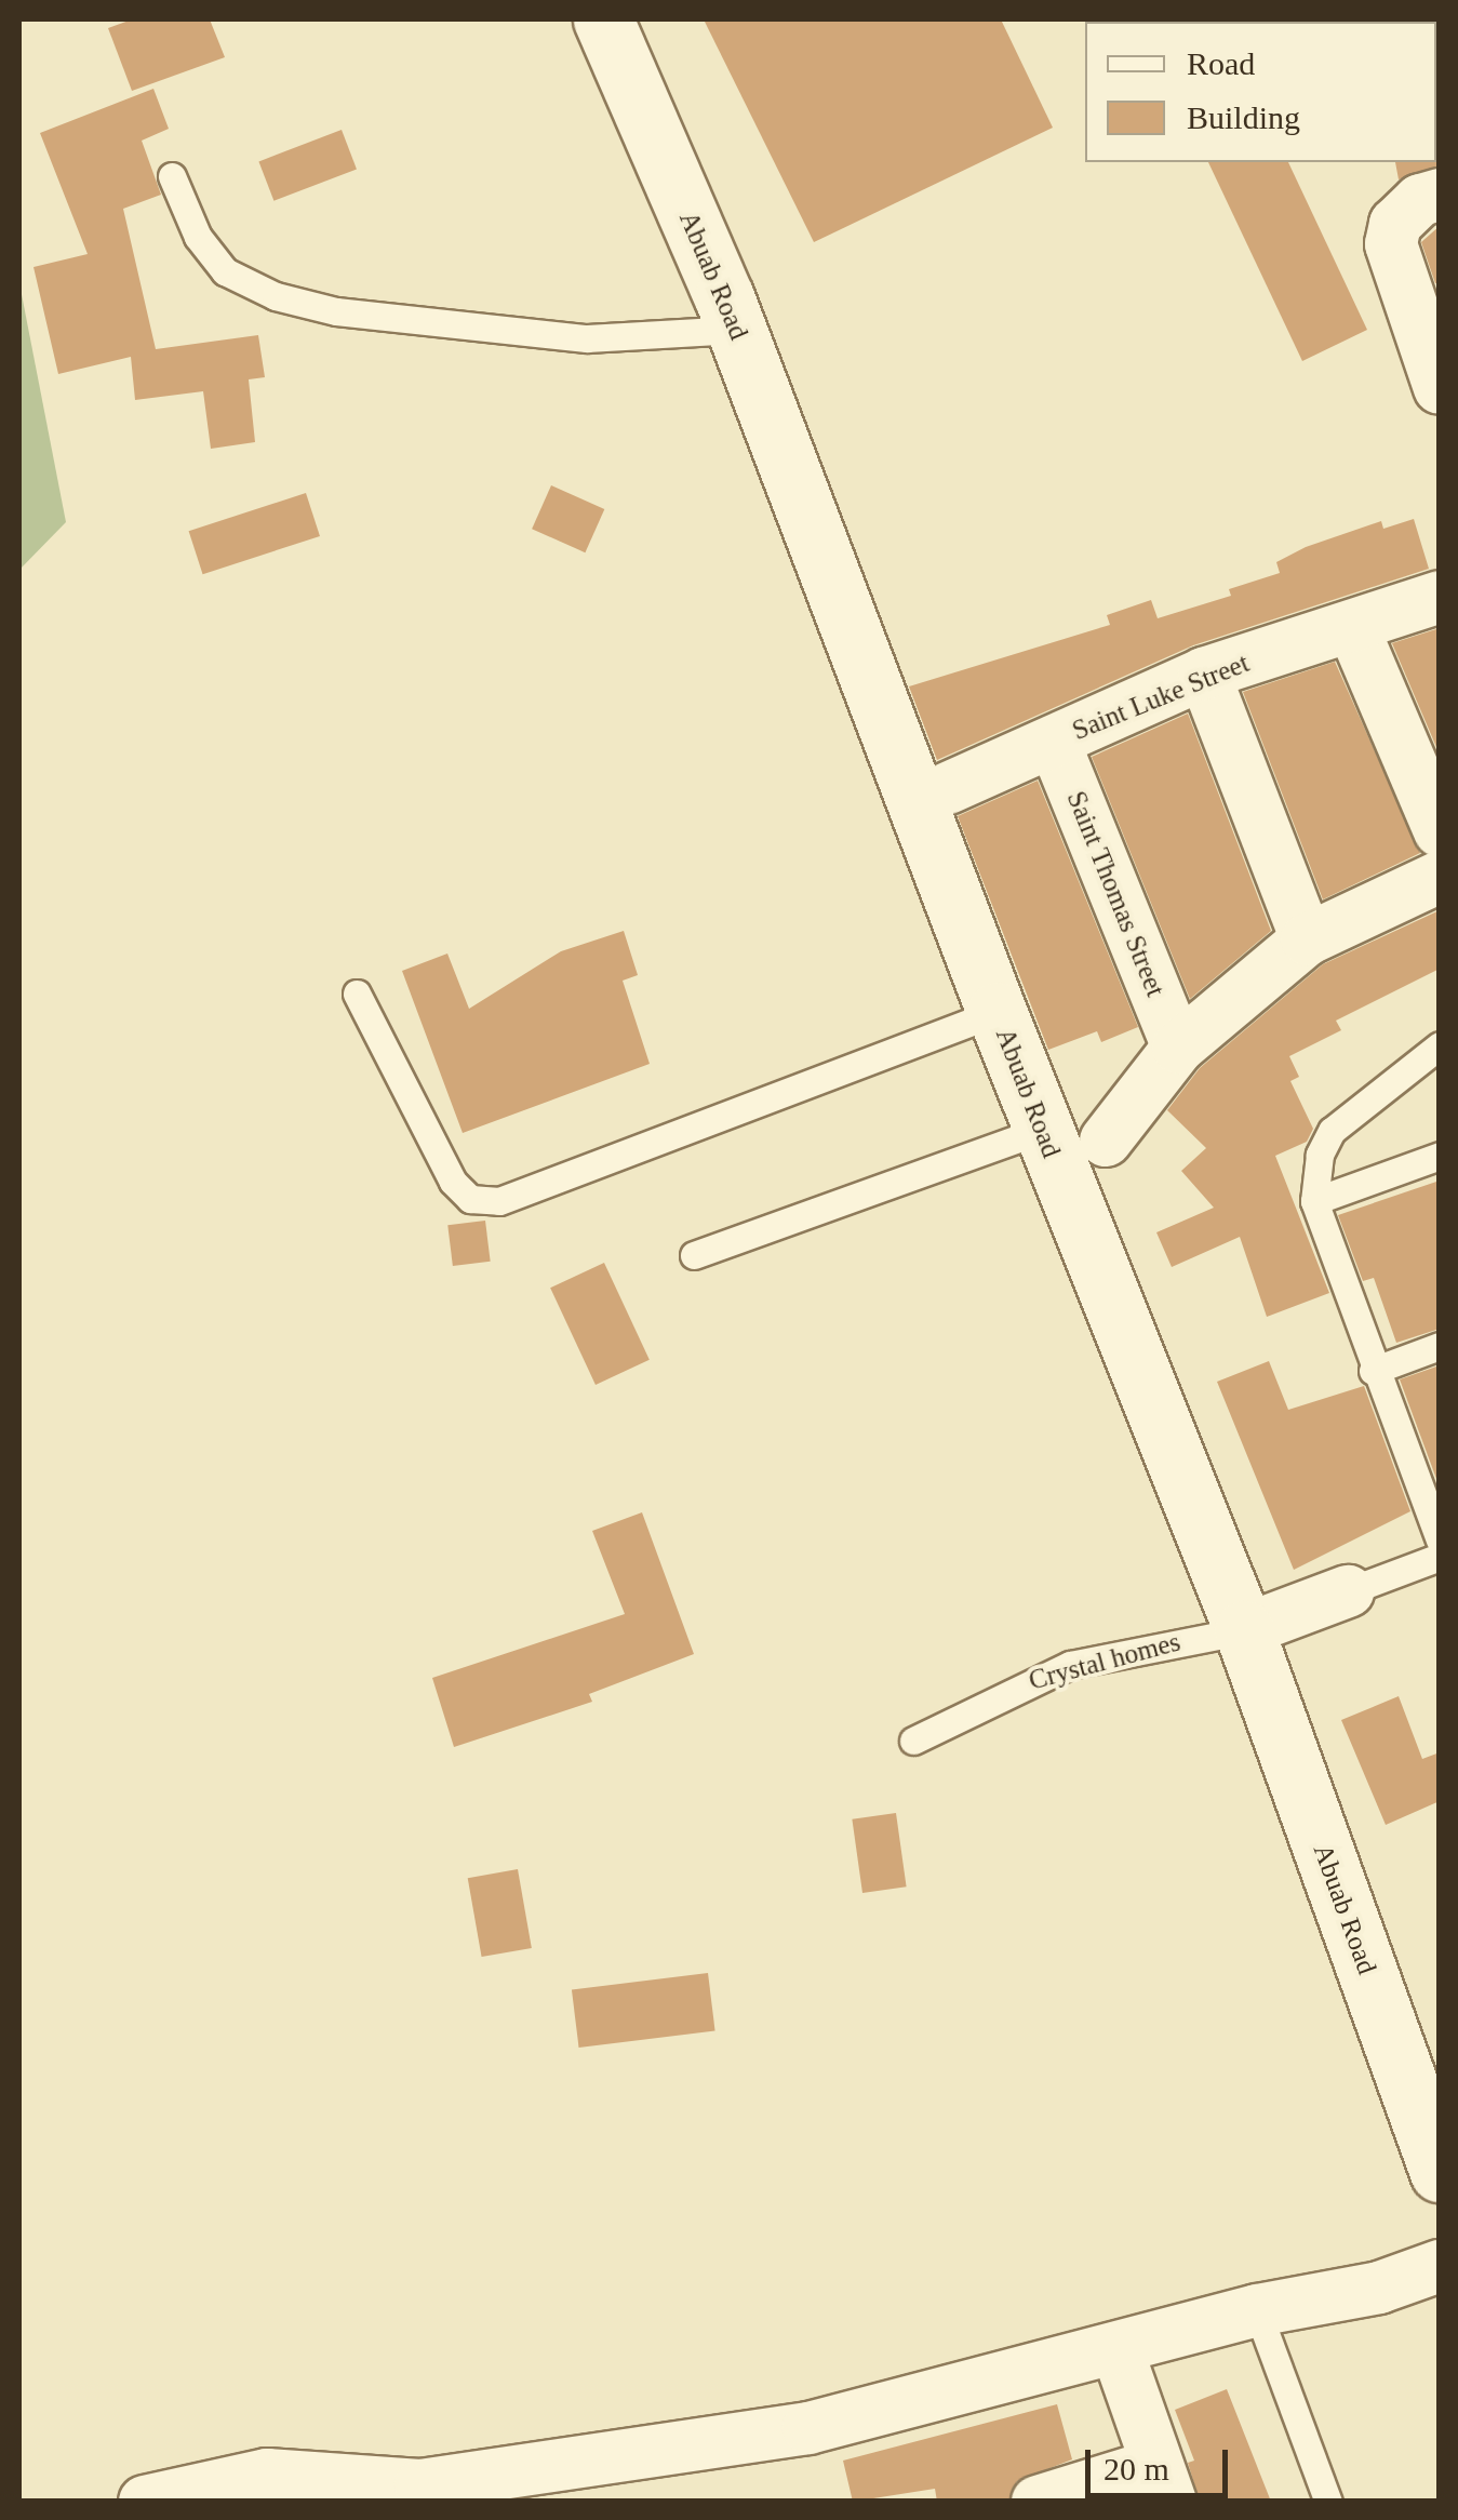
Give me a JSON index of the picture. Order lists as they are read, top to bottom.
{
  "streets": {
    "street": ["Abuab Road", "Saint Luke Street", "Saint Thomas Street"],
    "lane": ["Crystal homes"]
  },
  "crossings": [
    ["Abuab Road", "Crystal homes"],
    ["Saint Luke Street", "Saint Thomas Street"]
  ],
  "legend": ["Road", "Building"],
  "scale_bar": "20 m"
}
